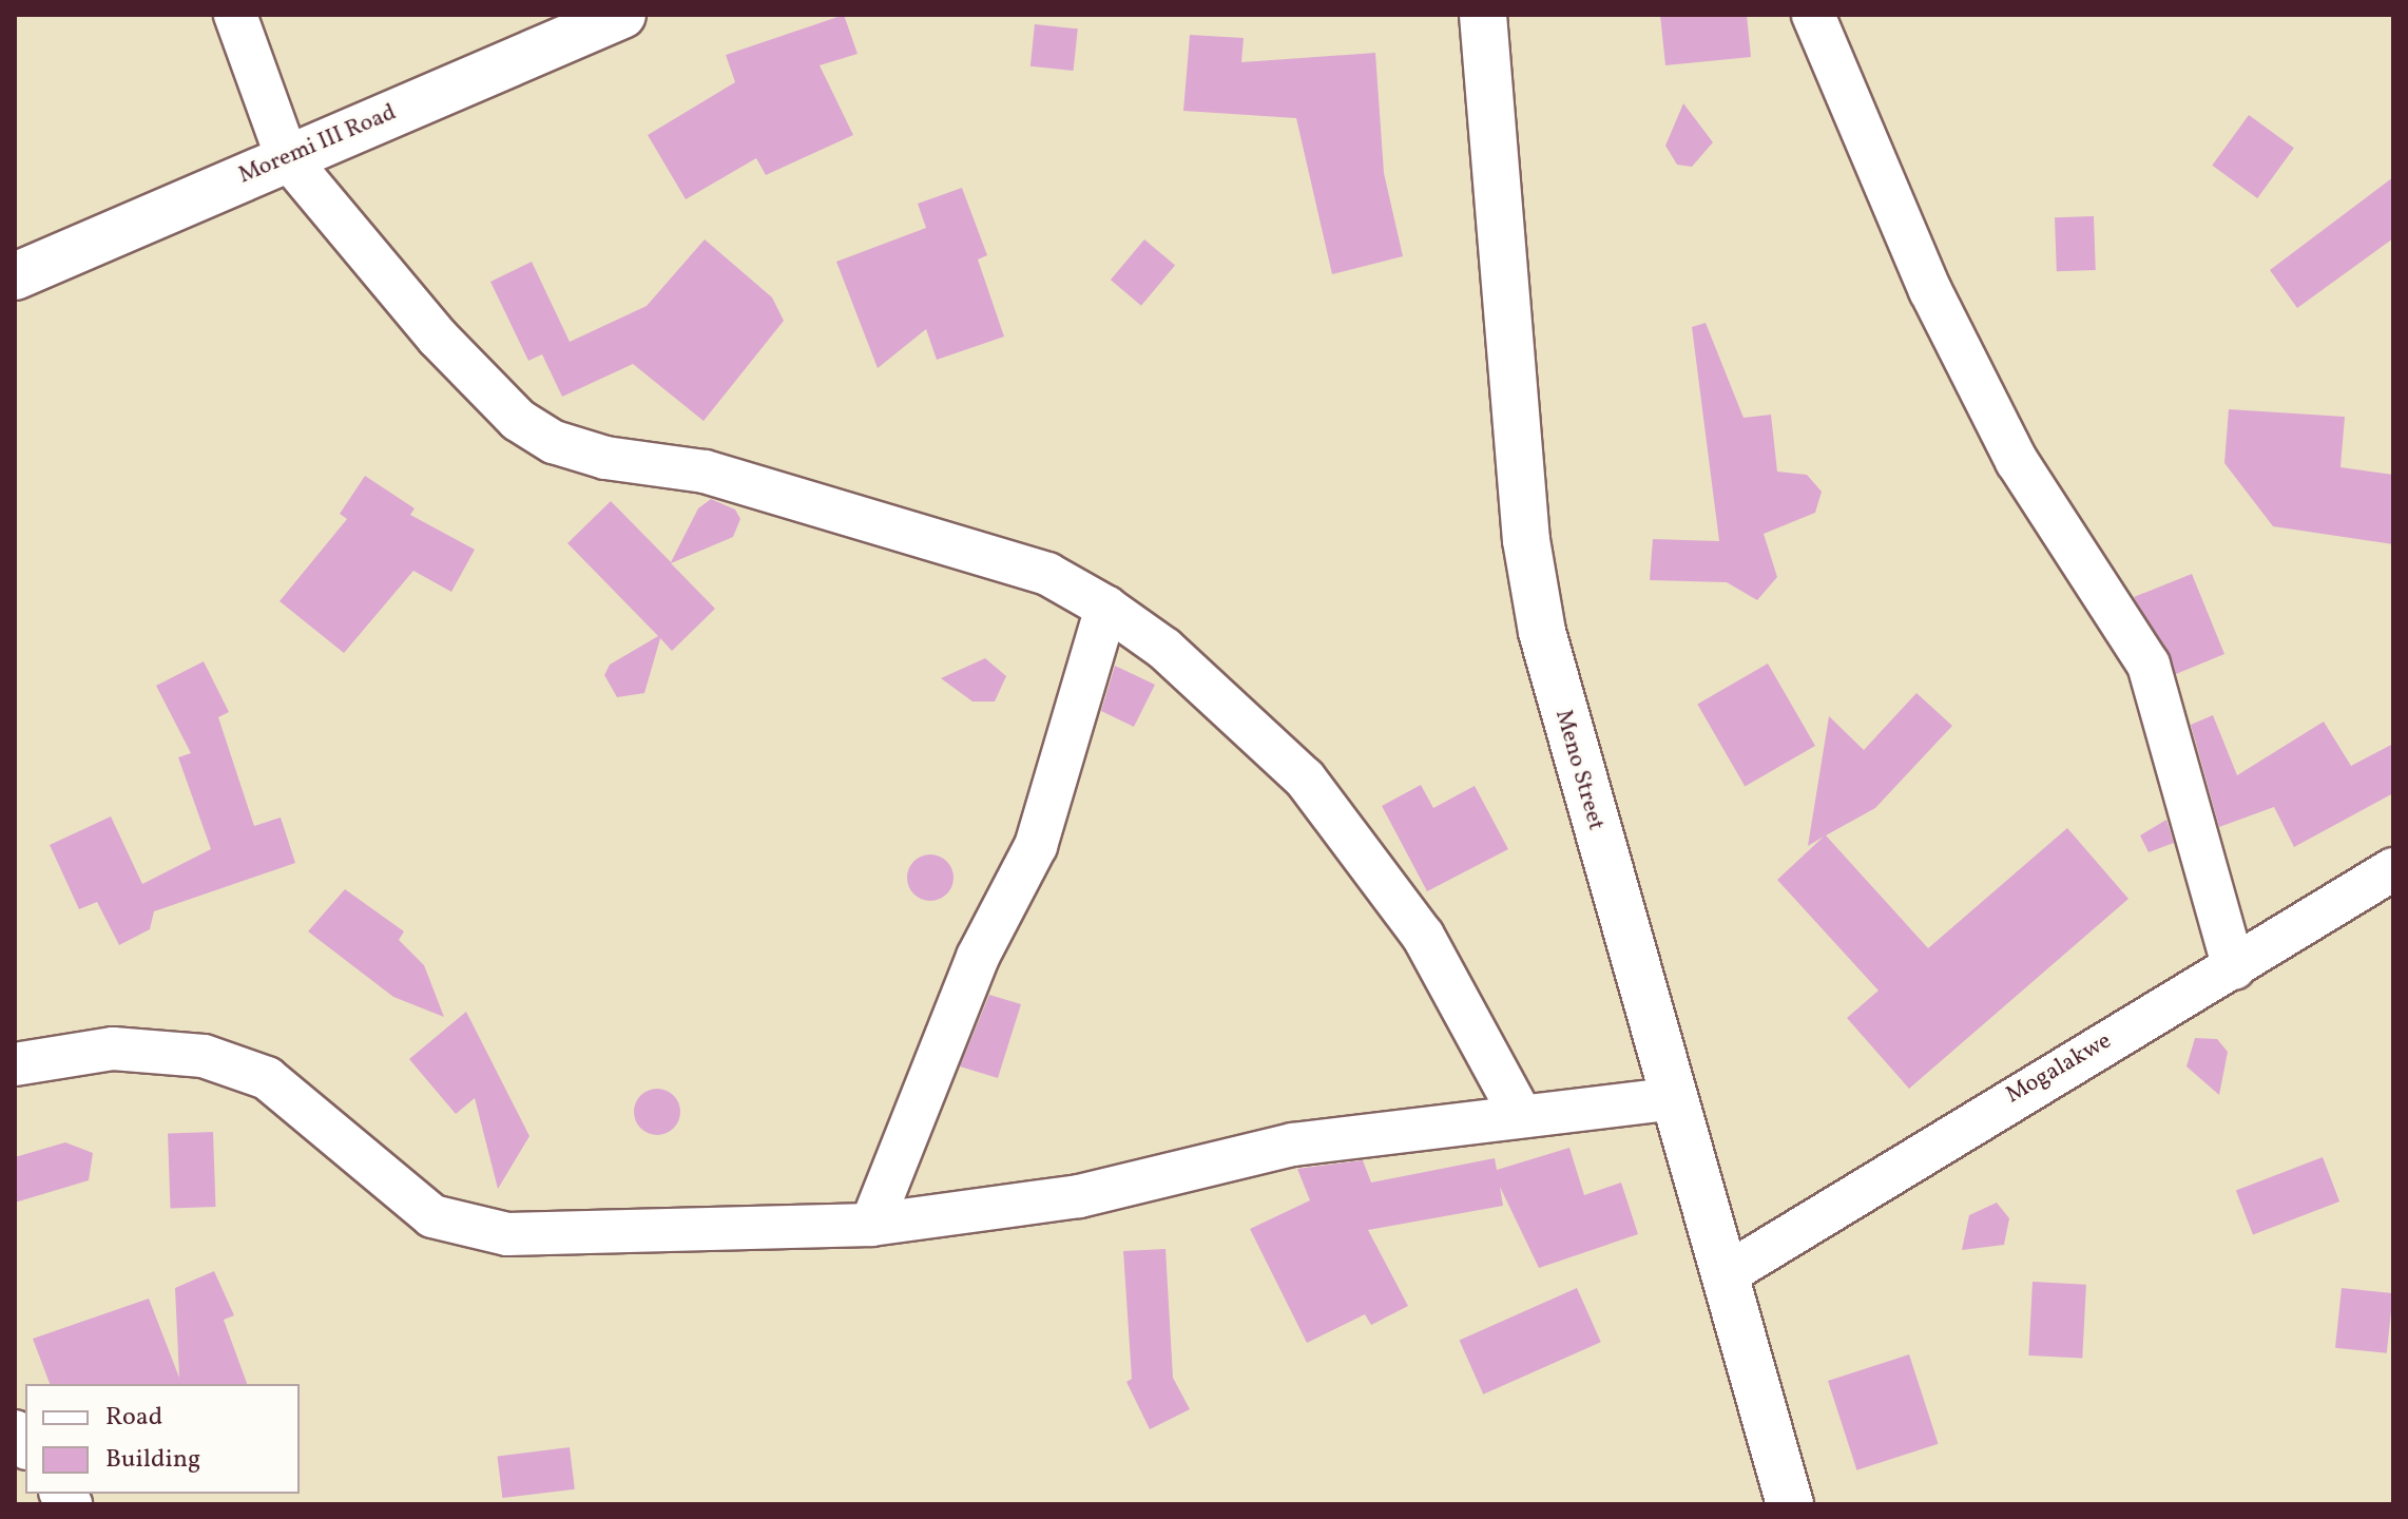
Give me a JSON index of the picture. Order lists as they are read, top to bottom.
{
  "streets": {
    "street": ["Moremi III Road", "Meno Street", "Mogalakwe"]
  },
  "crossings": [
    ["Meno Street", "Mogalakwe"]
  ],
  "legend": ["Road", "Building"]
}
